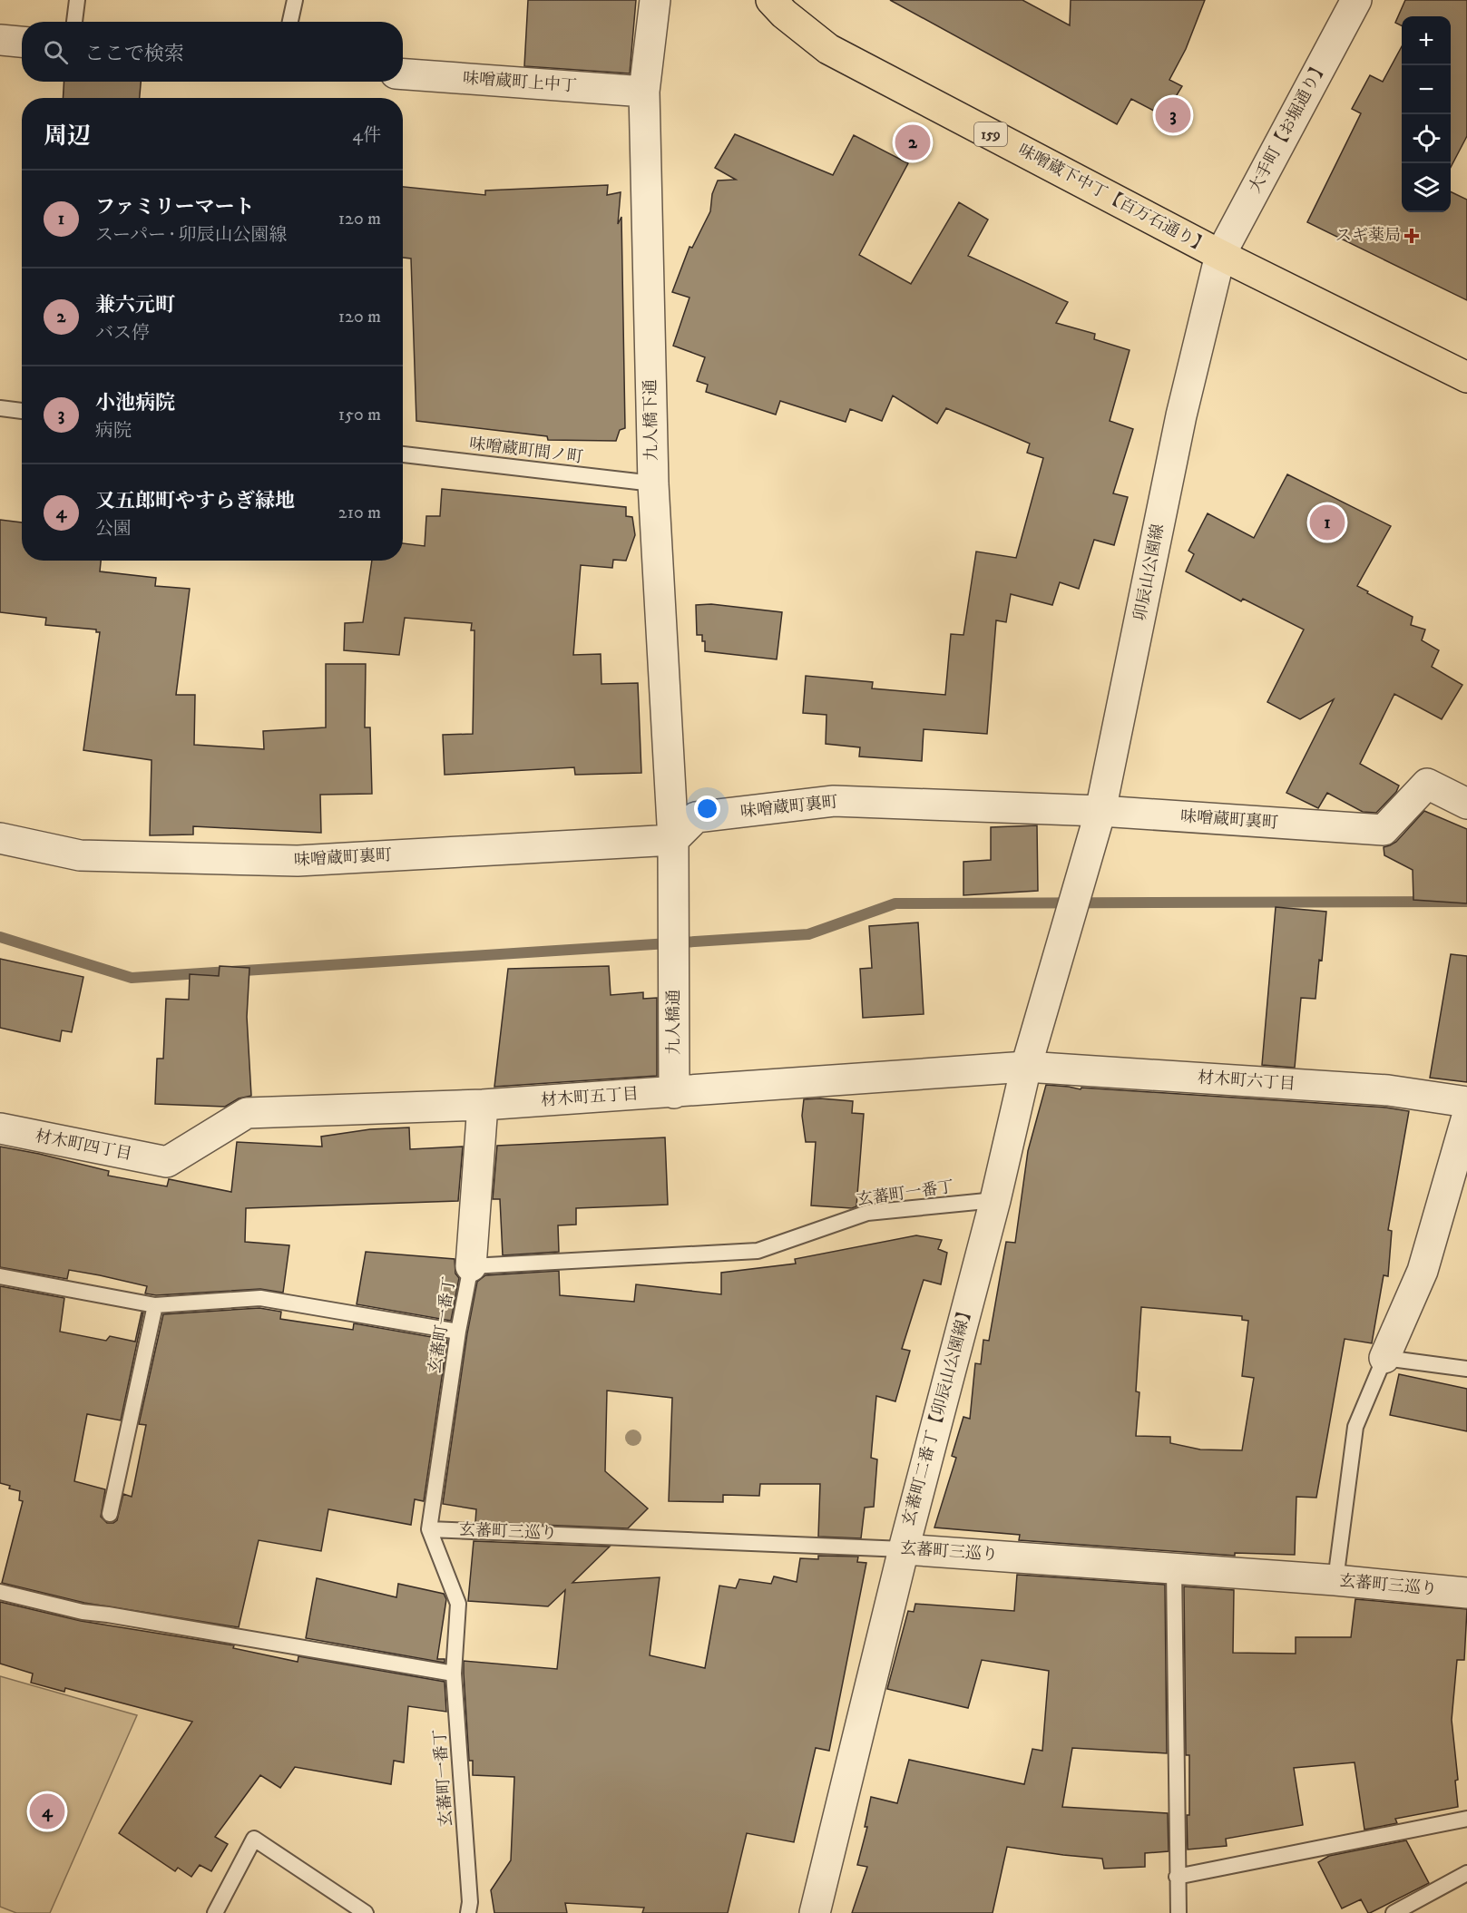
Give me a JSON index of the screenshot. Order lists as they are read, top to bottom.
{
  "streets": {
    "highway": ["159", "味噌蔵下中丁【百万石通り】"],
    "street": [
      "味噌蔵町上中丁",
      "大手町【お堀通り】",
      "九人橋下通",
      "卯辰山公園線",
      "味噌蔵町裏町",
      "九人橋通",
      "材木町六丁目",
      "材木町五丁目",
      "材木町四丁目",
      "玄蕃町二番丁【卯辰山公園線】",
      "玄蕃町三巡り"
    ],
    "lane": ["味噌蔵町間ノ町", "玄蕃町一番丁"]
  },
  "crossings": [
    ["味噌蔵町上中丁", "九人橋下通"],
    ["大手町【お堀通り】", "味噌蔵下中丁【百万石通り】"],
    ["大手町【お堀通り】", "卯辰山公園線"],
    ["味噌蔵下中丁【百万石通り】", "卯辰山公園線"],
    ["九人橋下通", "味噌蔵町間ノ町"],
    ["九人橋下通", "味噌蔵町裏町"],
    ["九人橋下通", "九人橋通"],
    ["卯辰山公園線", "味噌蔵町裏町"],
    ["卯辰山公園線", "玄蕃町二番丁【卯辰山公園線】"],
    ["九人橋通", "材木町五丁目"],
    ["材木町六丁目", "材木町五丁目"],
    ["材木町六丁目", "玄蕃町二番丁【卯辰山公園線】"],
    ["材木町五丁目", "材木町四丁目"],
    ["材木町五丁目", "玄蕃町二番丁【卯辰山公園線】"],
    ["玄蕃町一番丁", "玄蕃町二番丁【卯辰山公園線】"],
    ["玄蕃町一番丁", "玄蕃町三巡り"],
    ["玄蕃町二番丁【卯辰山公園線】", "玄蕃町三巡り"]
  ],
  "places": {
    "health": ["スギ薬局"]
  },
  "page": {
    "map_buttons": ["+", "−"],
    "search": "ここで検索",
    "pins": [
      "3",
      "2",
      "1",
      "4"
    ],
    "heading": ["周辺", "4件"],
    "list": [
      {
        "mark": "1",
        "name": "ファミリーマート",
        "note": "スーパー · 卯辰山公園線",
        "value": "120 m"
      },
      {
        "mark": "2",
        "name": "兼六元町",
        "note": "バス停",
        "value": "120 m"
      },
      {
        "mark": "3",
        "name": "小池病院",
        "note": "病院",
        "value": "150 m"
      },
      {
        "mark": "4",
        "name": "又五郎町やすらぎ緑地",
        "note": "公園",
        "value": "210 m"
      }
    ]
  }
}
